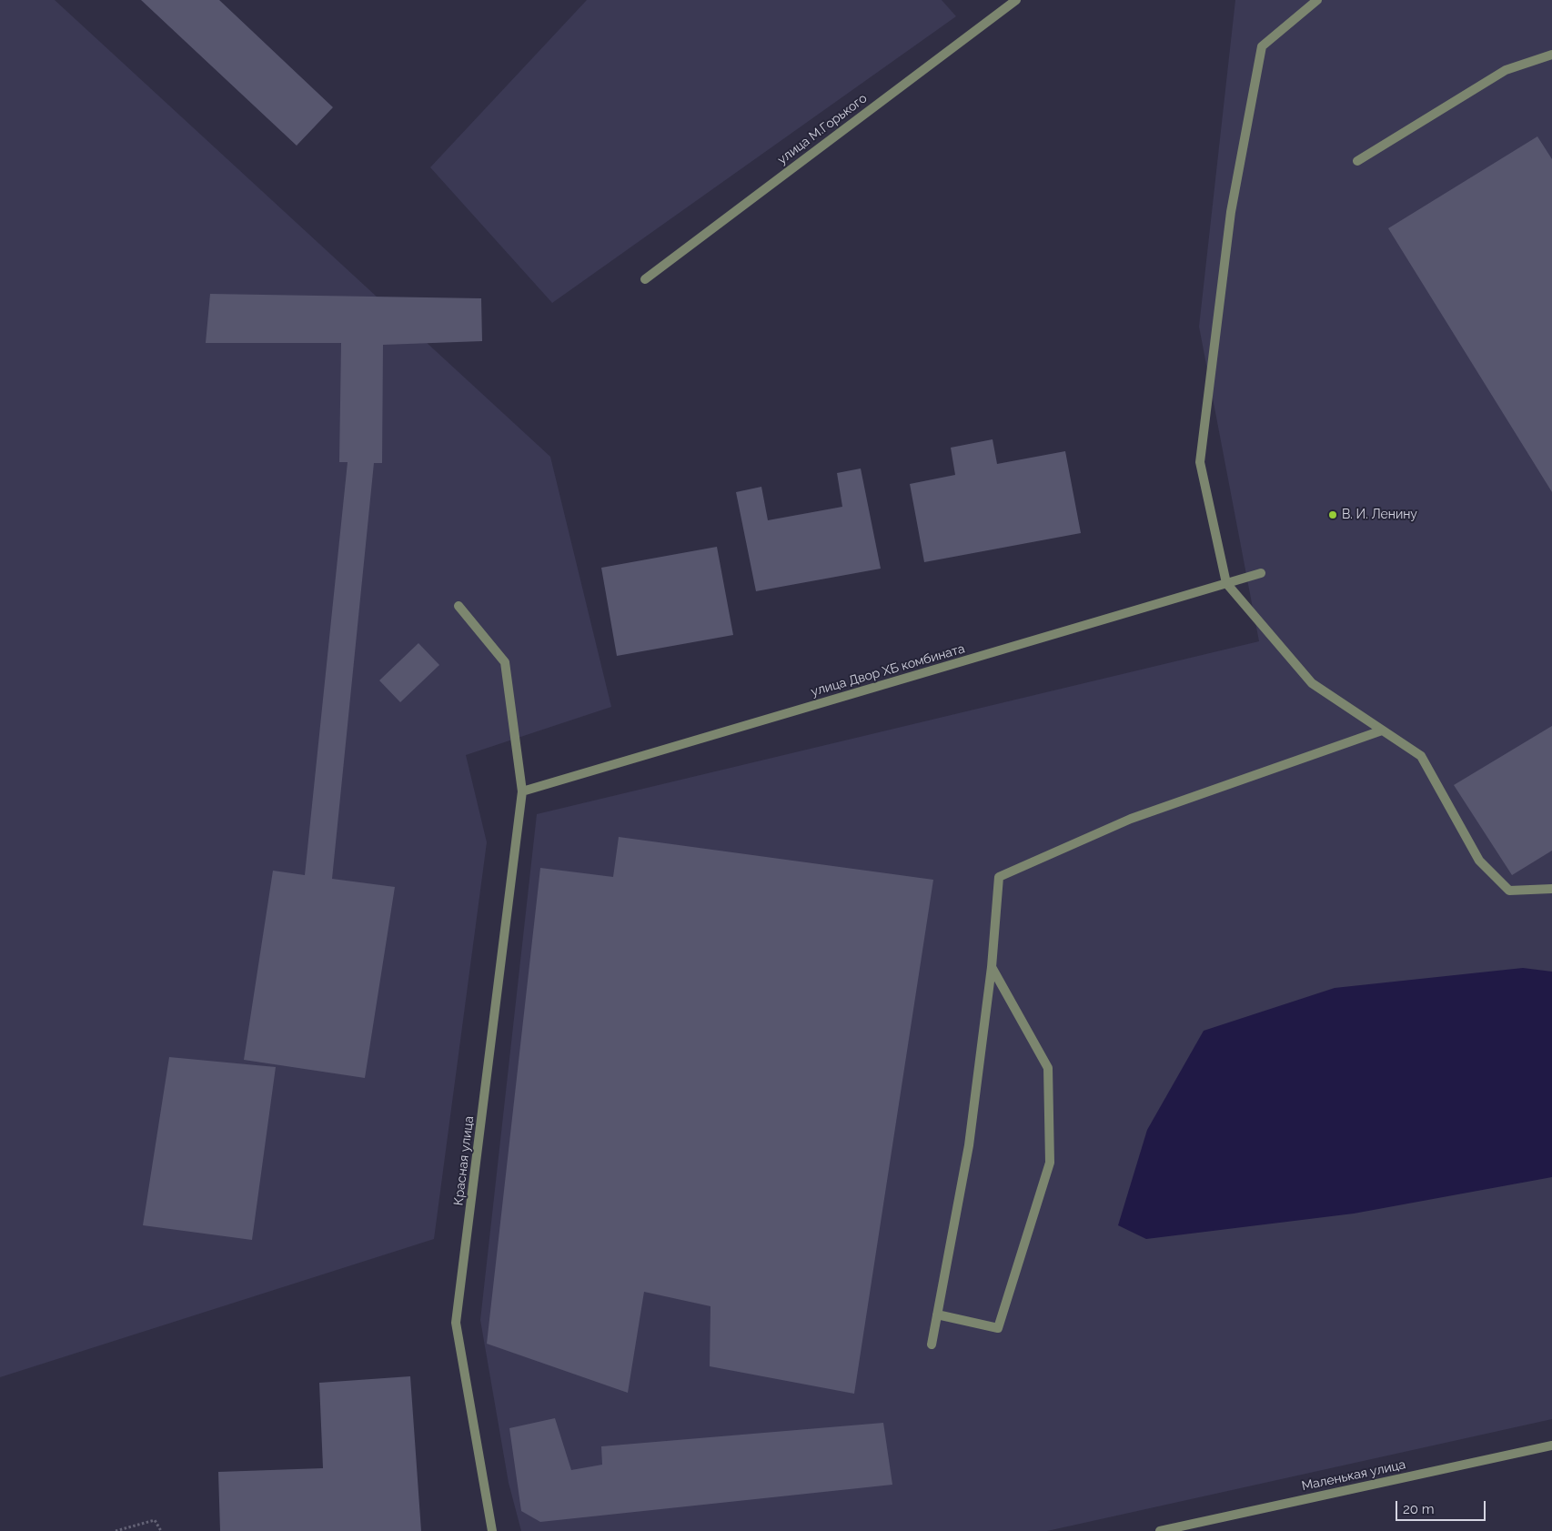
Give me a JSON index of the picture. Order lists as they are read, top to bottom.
{
  "streets": {
    "street": [
      "улица М.Горького",
      "улица Двор ХБ комбината",
      "Красная улица",
      "Маленькая улица"
    ]
  },
  "crossings": [
    ["улица Двор ХБ комбината", "Красная улица"]
  ],
  "places": ["В. И. Ленину"],
  "scale_bar": "20 m"
}
